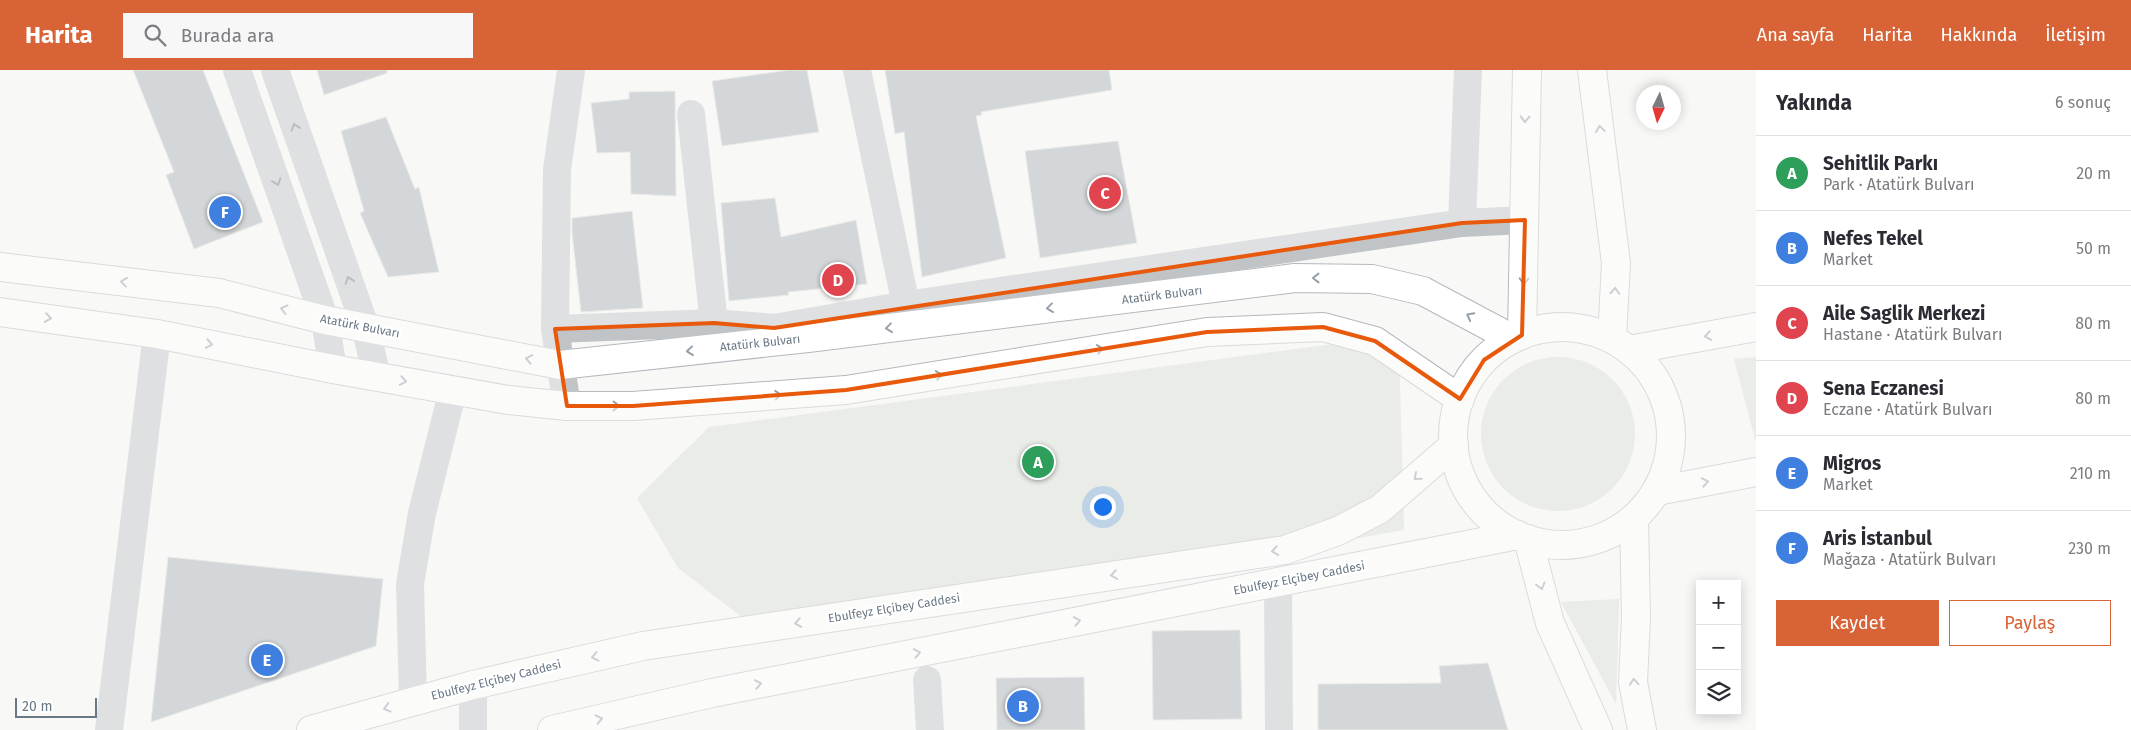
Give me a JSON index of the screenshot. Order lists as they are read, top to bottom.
{
  "streets": {
    "main road": ["Atatürk Bulvarı", "Ebulfeyz Elçibey Caddesi"]
  },
  "scale_bar": "20 m",
  "north": "bottom",
  "page": {
    "header": "Harita",
    "search": "Burada ara",
    "nav": [
      "Ana sayfa",
      "Harita",
      "Hakkında",
      "İletişim"
    ],
    "heading": ["Yakında", "6 sonuç"],
    "list": [
      {
        "mark": "A",
        "name": "Sehitlik Parkı",
        "note": "Park · Atatürk Bulvarı",
        "value": "20 m"
      },
      {
        "mark": "B",
        "name": "Nefes Tekel",
        "note": "Market",
        "value": "50 m"
      },
      {
        "mark": "C",
        "name": "Aile Saglik Merkezi",
        "note": "Hastane · Atatürk Bulvarı",
        "value": "80 m"
      },
      {
        "mark": "D",
        "name": "Sena Eczanesi",
        "note": "Eczane · Atatürk Bulvarı",
        "value": "80 m"
      },
      {
        "mark": "E",
        "name": "Migros",
        "note": "Market",
        "value": "210 m"
      },
      {
        "mark": "F",
        "name": "Aris İstanbul",
        "note": "Mağaza · Atatürk Bulvarı",
        "value": "230 m"
      }
    ],
    "pins": [
      "C",
      "F",
      "D",
      "A",
      "E",
      "B"
    ],
    "map_buttons": ["+", "−"],
    "buttons": ["Kaydet", "Paylaş"],
    "scale": "20 m"
  }
}
